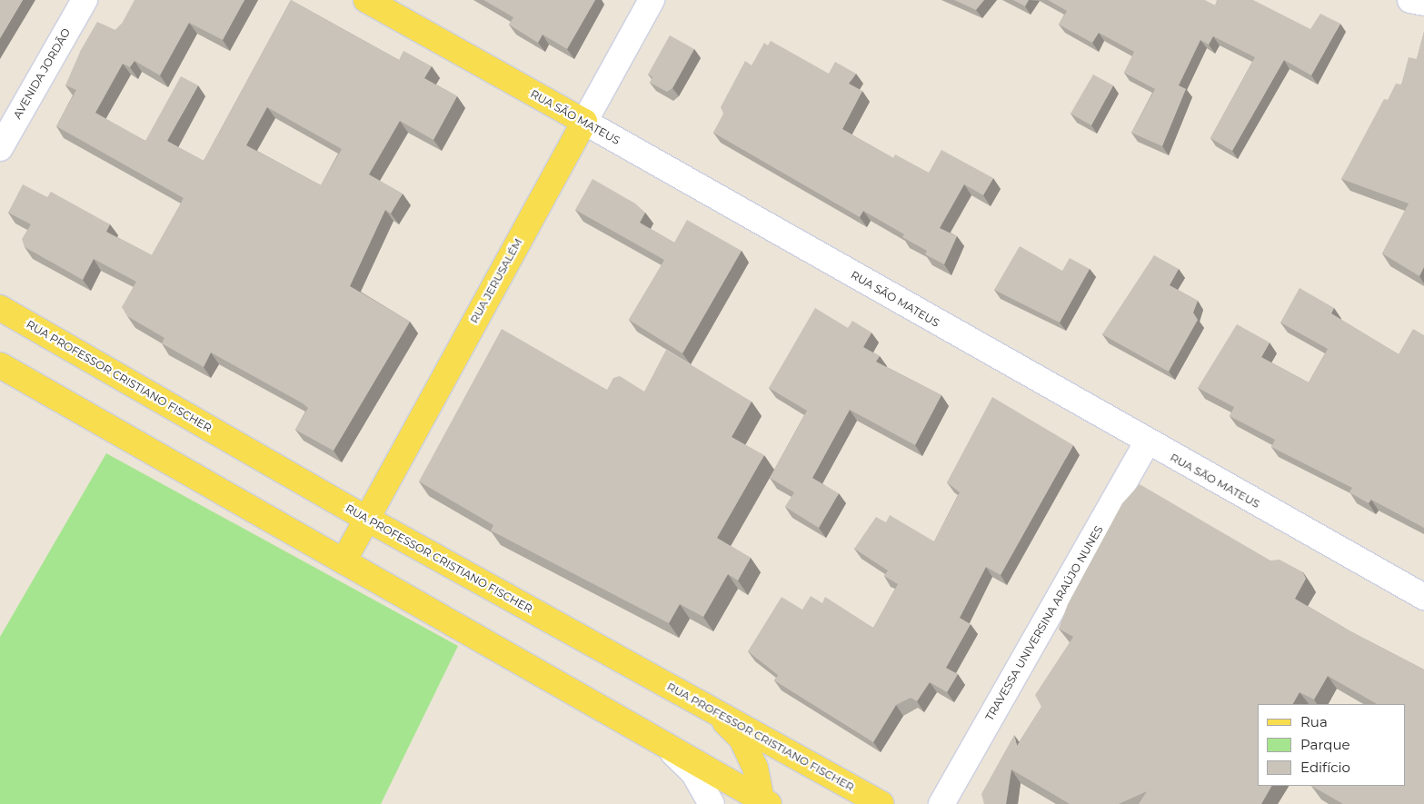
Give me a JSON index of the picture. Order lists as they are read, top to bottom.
{
  "streets": {
    "main road": ["RUA SÃO MATEUS", "RUA JERUSALÉM", "RUA PROFESSOR CRISTIANO FISCHER"],
    "street": ["AVENIDA JORDÃO", "TRAVESSA UNIVERSINA ARAÚJO NUNES"]
  },
  "crossings": [
    ["RUA SÃO MATEUS", "RUA JERUSALÉM"],
    ["RUA SÃO MATEUS", "TRAVESSA UNIVERSINA ARAÚJO NUNES"],
    ["RUA JERUSALÉM", "RUA PROFESSOR CRISTIANO FISCHER"]
  ],
  "legend": ["Rua", "Parque", "Edifício"]
}
